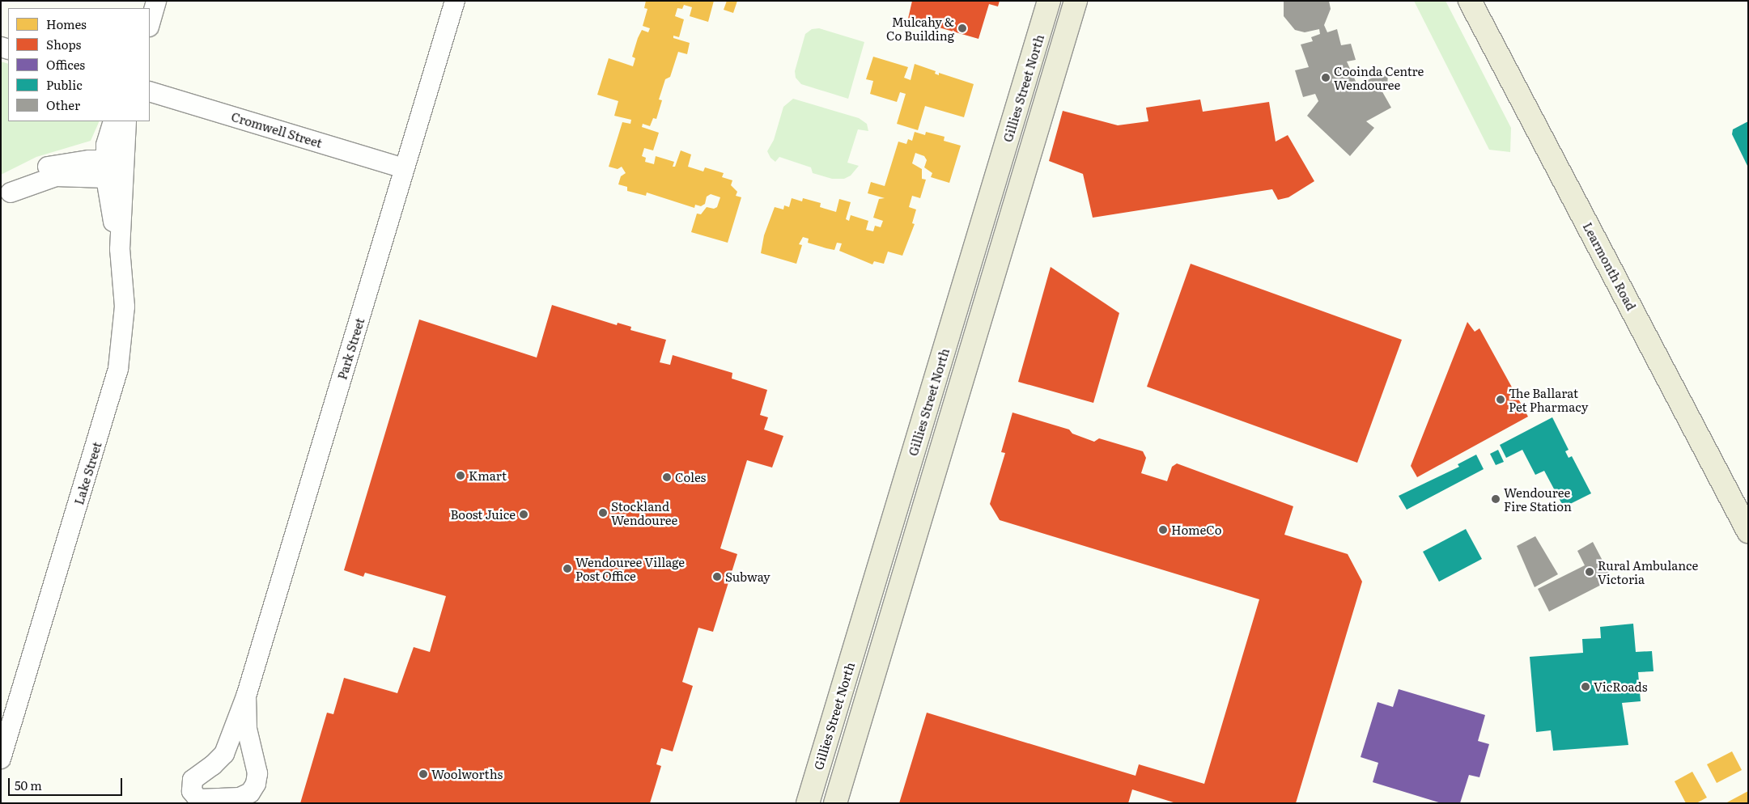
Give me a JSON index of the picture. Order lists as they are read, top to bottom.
{
  "streets": {
    "main road": ["Gillies Street North", "Learmonth Road"],
    "street": ["Cromwell Street", "Park Street", "Lake Street"]
  },
  "crossings": [
    ["Cromwell Street", "Park Street"]
  ],
  "places": [
    "Mulcahy & Co Building",
    "Cooinda Centre Wendouree",
    "The Ballarat Pet Pharmacy",
    "Kmart",
    "Coles",
    "Wendouree Fire Station",
    "Stockland Wendouree",
    "Boost Juice",
    "HomeCo",
    "Wendouree Village Post Office",
    "Rural Ambulance Victoria",
    "Subway",
    "VicRoads",
    "Woolworths"
  ],
  "legend": [
    "Homes",
    "Shops",
    "Offices",
    "Public",
    "Other"
  ],
  "scale_bar": "50 m"
}
